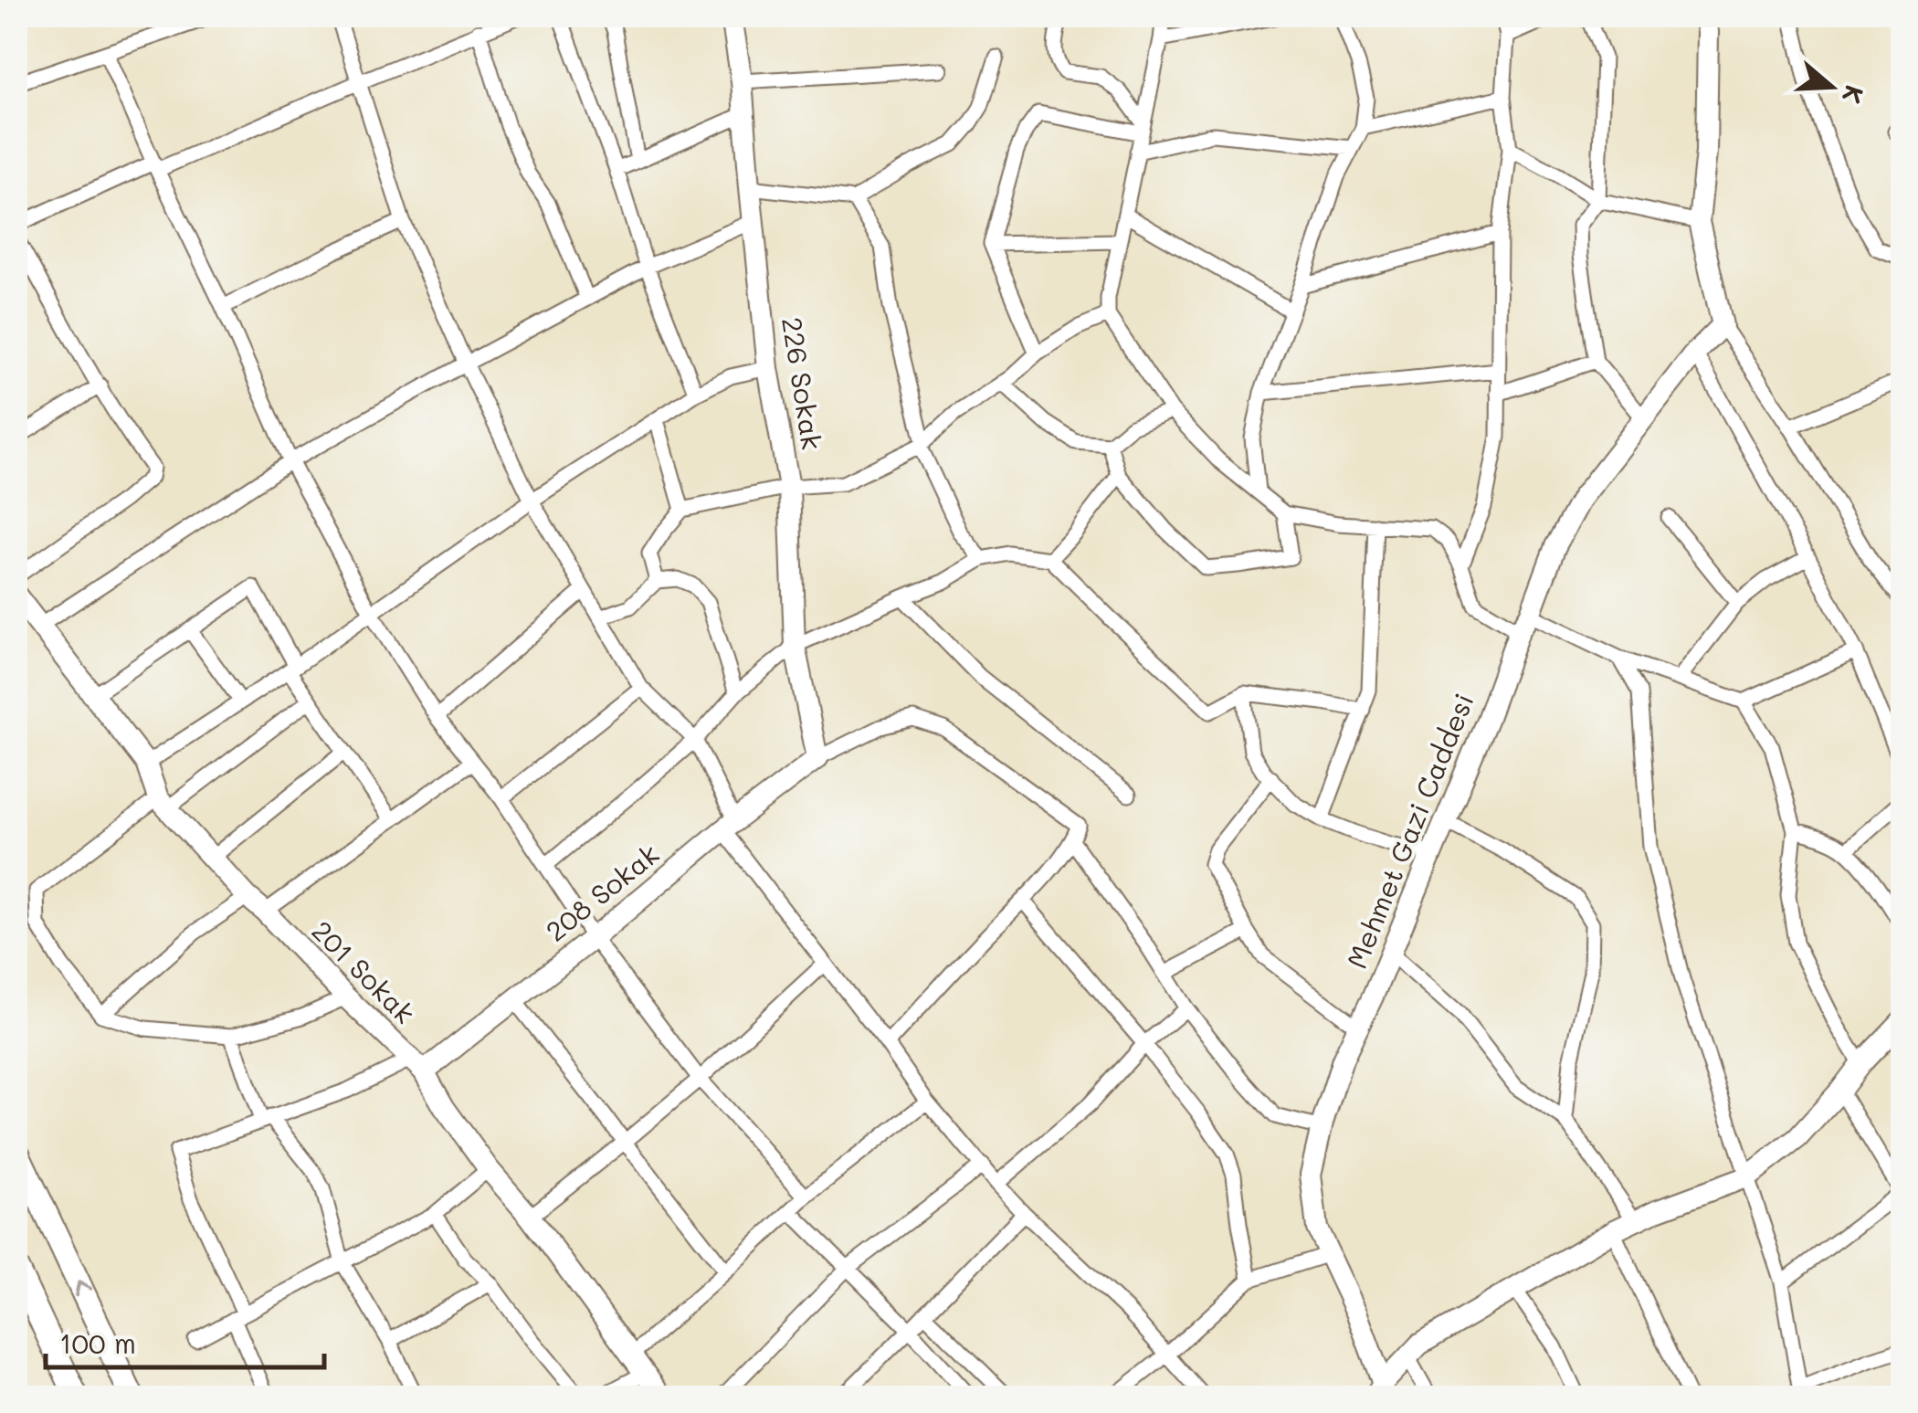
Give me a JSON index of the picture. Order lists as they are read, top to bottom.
{
  "streets": {
    "street": [
      "226 Sokak",
      "Mehmet Gazi Caddesi",
      "208 Sokak",
      "201 Sokak"
    ]
  },
  "crossings": [
    ["226 Sokak", "208 Sokak"],
    ["208 Sokak", "201 Sokak"]
  ],
  "scale_bar": "100 m",
  "north": "right"
}
